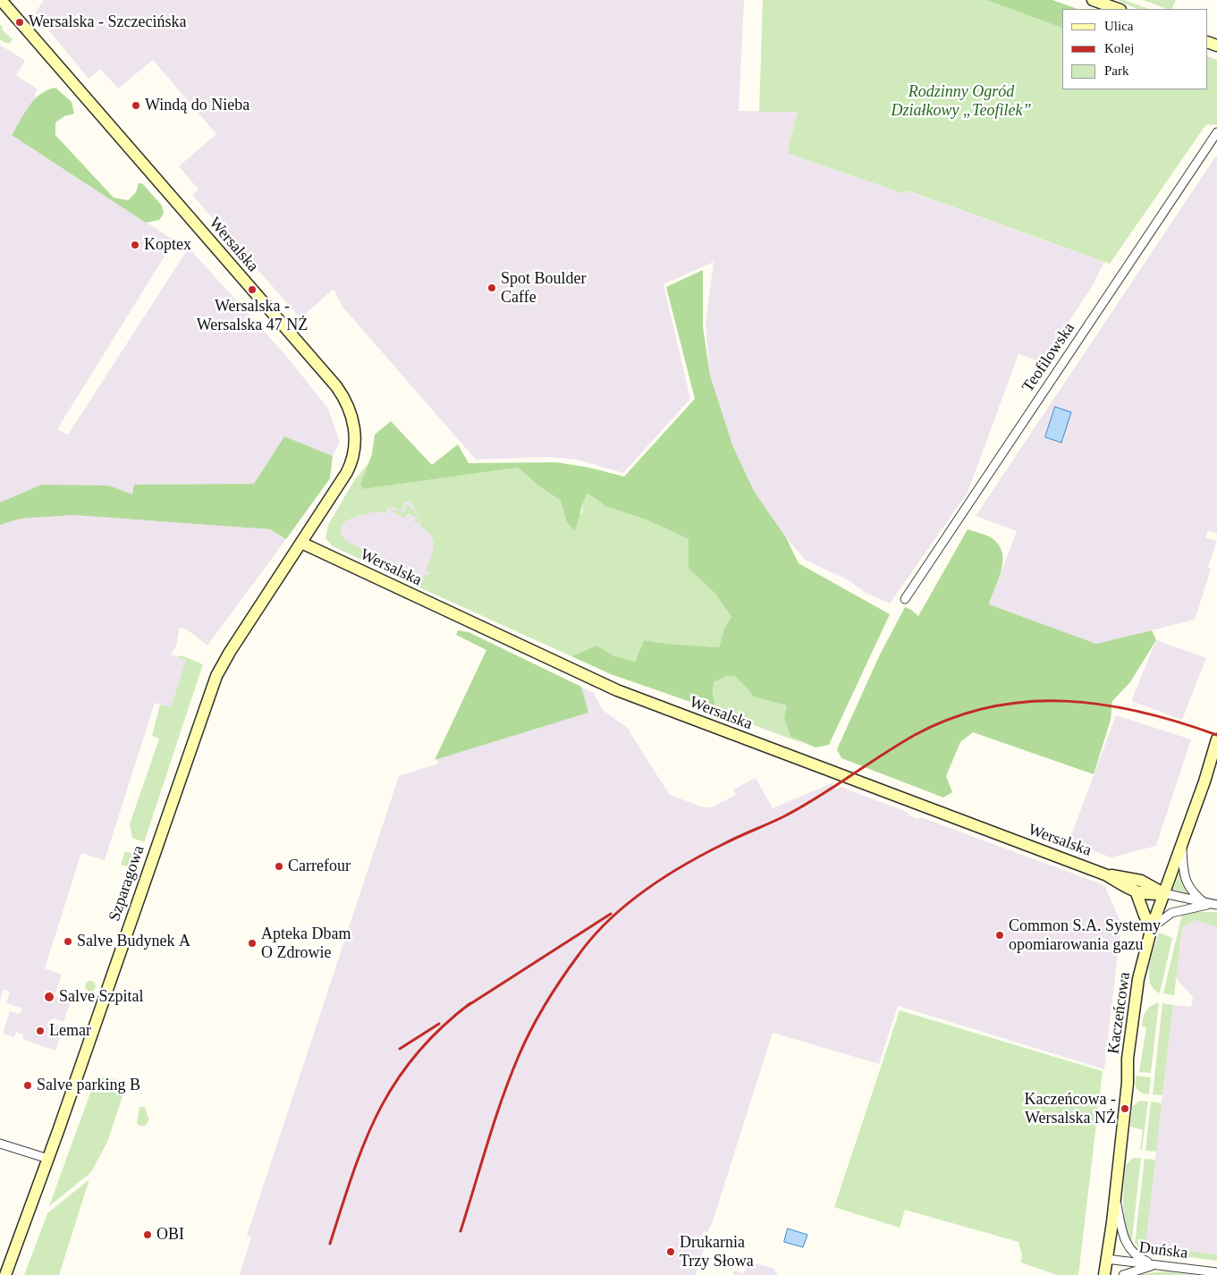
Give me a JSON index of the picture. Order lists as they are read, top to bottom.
{
  "streets": {
    "street": [
      "Wersalska",
      "Teofilowska",
      "Szparagowa",
      "Kaczeńcowa",
      "Duńska"
    ]
  },
  "crossings": [
    ["Wersalska", "Szparagowa"],
    ["Wersalska", "Kaczeńcowa"],
    ["Kaczeńcowa", "Duńska"]
  ],
  "parks": ["Rodzinny Ogród Działkowy „Teofilek”"],
  "places": [
    "Wersalska - Szczecińska",
    "Windą do Nieba",
    "Koptex",
    "Spot Boulder Caffe",
    "Wersalska - Wersalska 47 NŻ",
    "Carrefour",
    "Common S.A. Systemy opomiarowania gazu",
    "Salve Budynek A",
    "Apteka Dbam O Zdrowie",
    "Salve Szpital",
    "Lemar",
    "Salve parking B",
    "Kaczeńcowa - Wersalska NŻ",
    "OBI",
    "Drukarnia Trzy Słowa"
  ],
  "legend": ["Ulica", "Kolej", "Park"]
}
